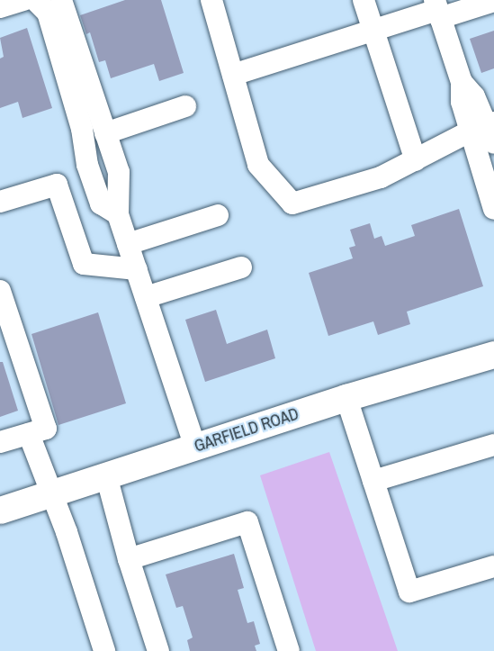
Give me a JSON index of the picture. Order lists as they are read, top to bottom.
{
  "streets": {
    "main road": ["GARFIELD ROAD"]
  }
}
